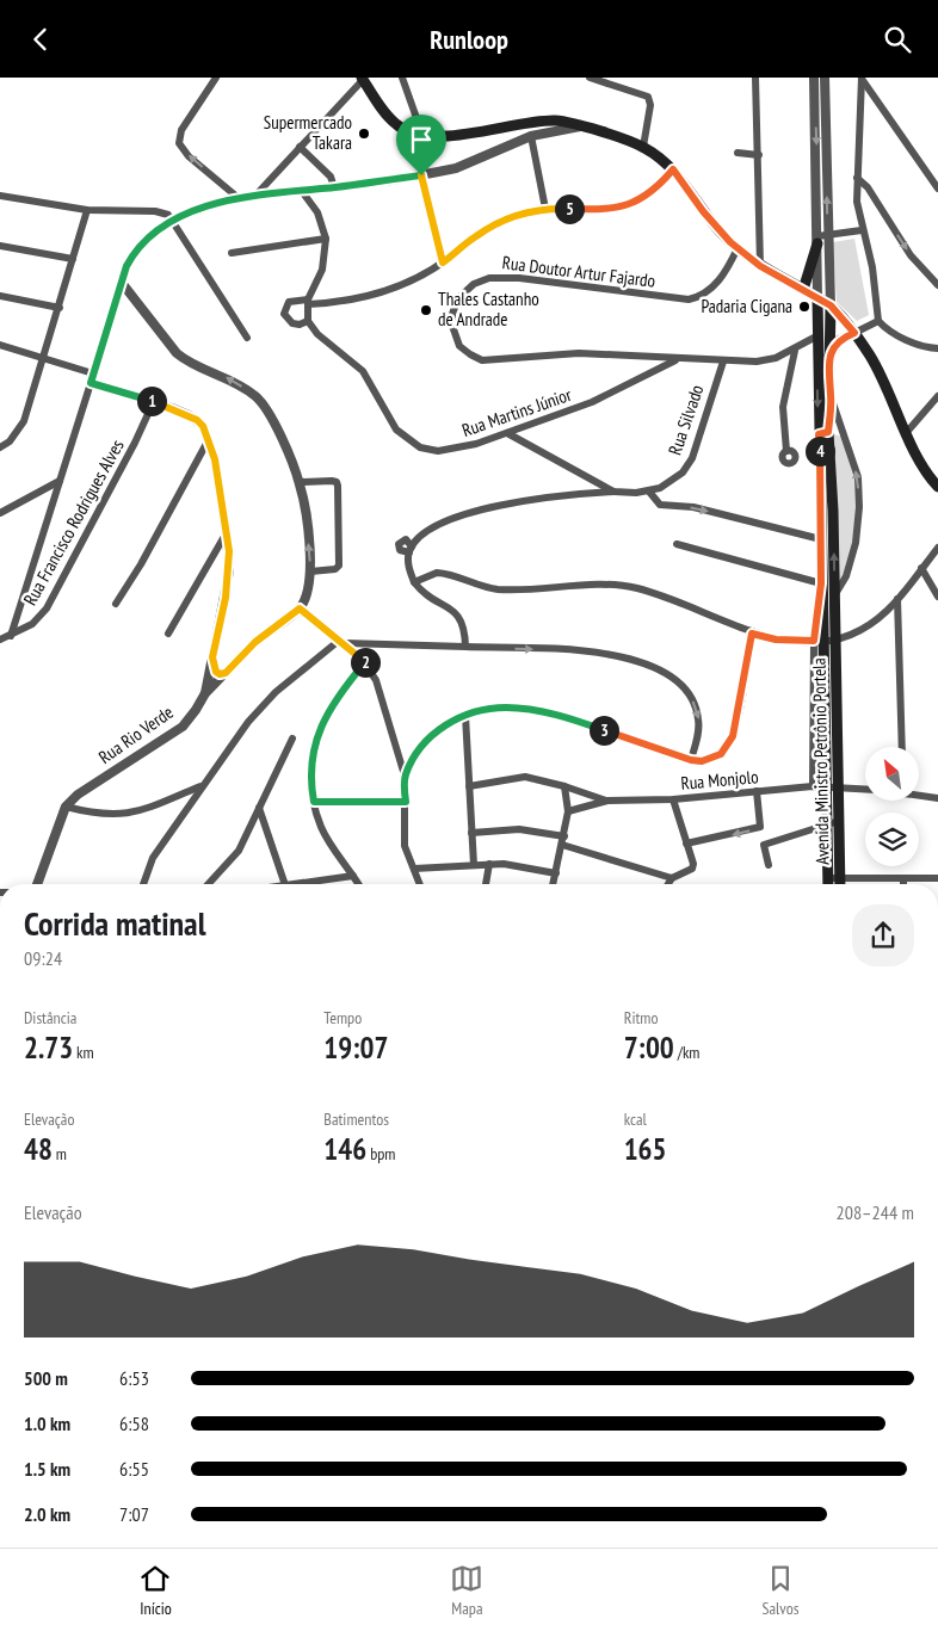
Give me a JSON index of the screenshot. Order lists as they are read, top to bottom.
{
  "streets": {
    "main road": ["Avenida Ministro Petrônio Portela"],
    "street": [
      "Rua Doutor Artur Fajardo",
      "Rua Martins Júnior",
      "Rua Silvado",
      "Rua Francisco Rodrigues Alves",
      "Rua Rio Verde",
      "Rua Monjolo"
    ]
  },
  "crossings": [
    ["Rua Doutor Artur Fajardo", "Rua Martins Júnior"],
    ["Rua Doutor Artur Fajardo", "Rua Silvado"],
    ["Rua Doutor Artur Fajardo", "Avenida Ministro Petrônio Portela"],
    ["Rua Martins Júnior", "Rua Silvado"],
    ["Rua Francisco Rodrigues Alves", "Rua Rio Verde"],
    ["Avenida Ministro Petrônio Portela", "Rua Monjolo"]
  ],
  "places": ["Supermercado Takara", "Padaria Cigana", "Thales Castanho de Andrade"],
  "north": "top left",
  "page": {
    "header": "Runloop",
    "pins": [
      "5",
      "1",
      "4",
      "2",
      "3"
    ],
    "heading": ["Corrida matinal", "09:24"],
    "stats": [
      ["Distância", "2.73 km"],
      ["Tempo", "19:07"],
      ["Ritmo", "7:00 /km"],
      ["Elevação", "48 m"],
      ["Batimentos", "146 bpm"],
      ["kcal", "165"]
    ],
    "chart": ["Elevação", "208–244 m"],
    "list": [
      {
        "name": "500 m",
        "note": "6:53"
      },
      {
        "name": "1.0 km",
        "note": "6:58"
      },
      {
        "name": "1.5 km",
        "note": "6:55"
      },
      {
        "name": "2.0 km",
        "note": "7:07"
      }
    ],
    "tabs": ["Início", "Mapa", "Salvos"]
  }
}
